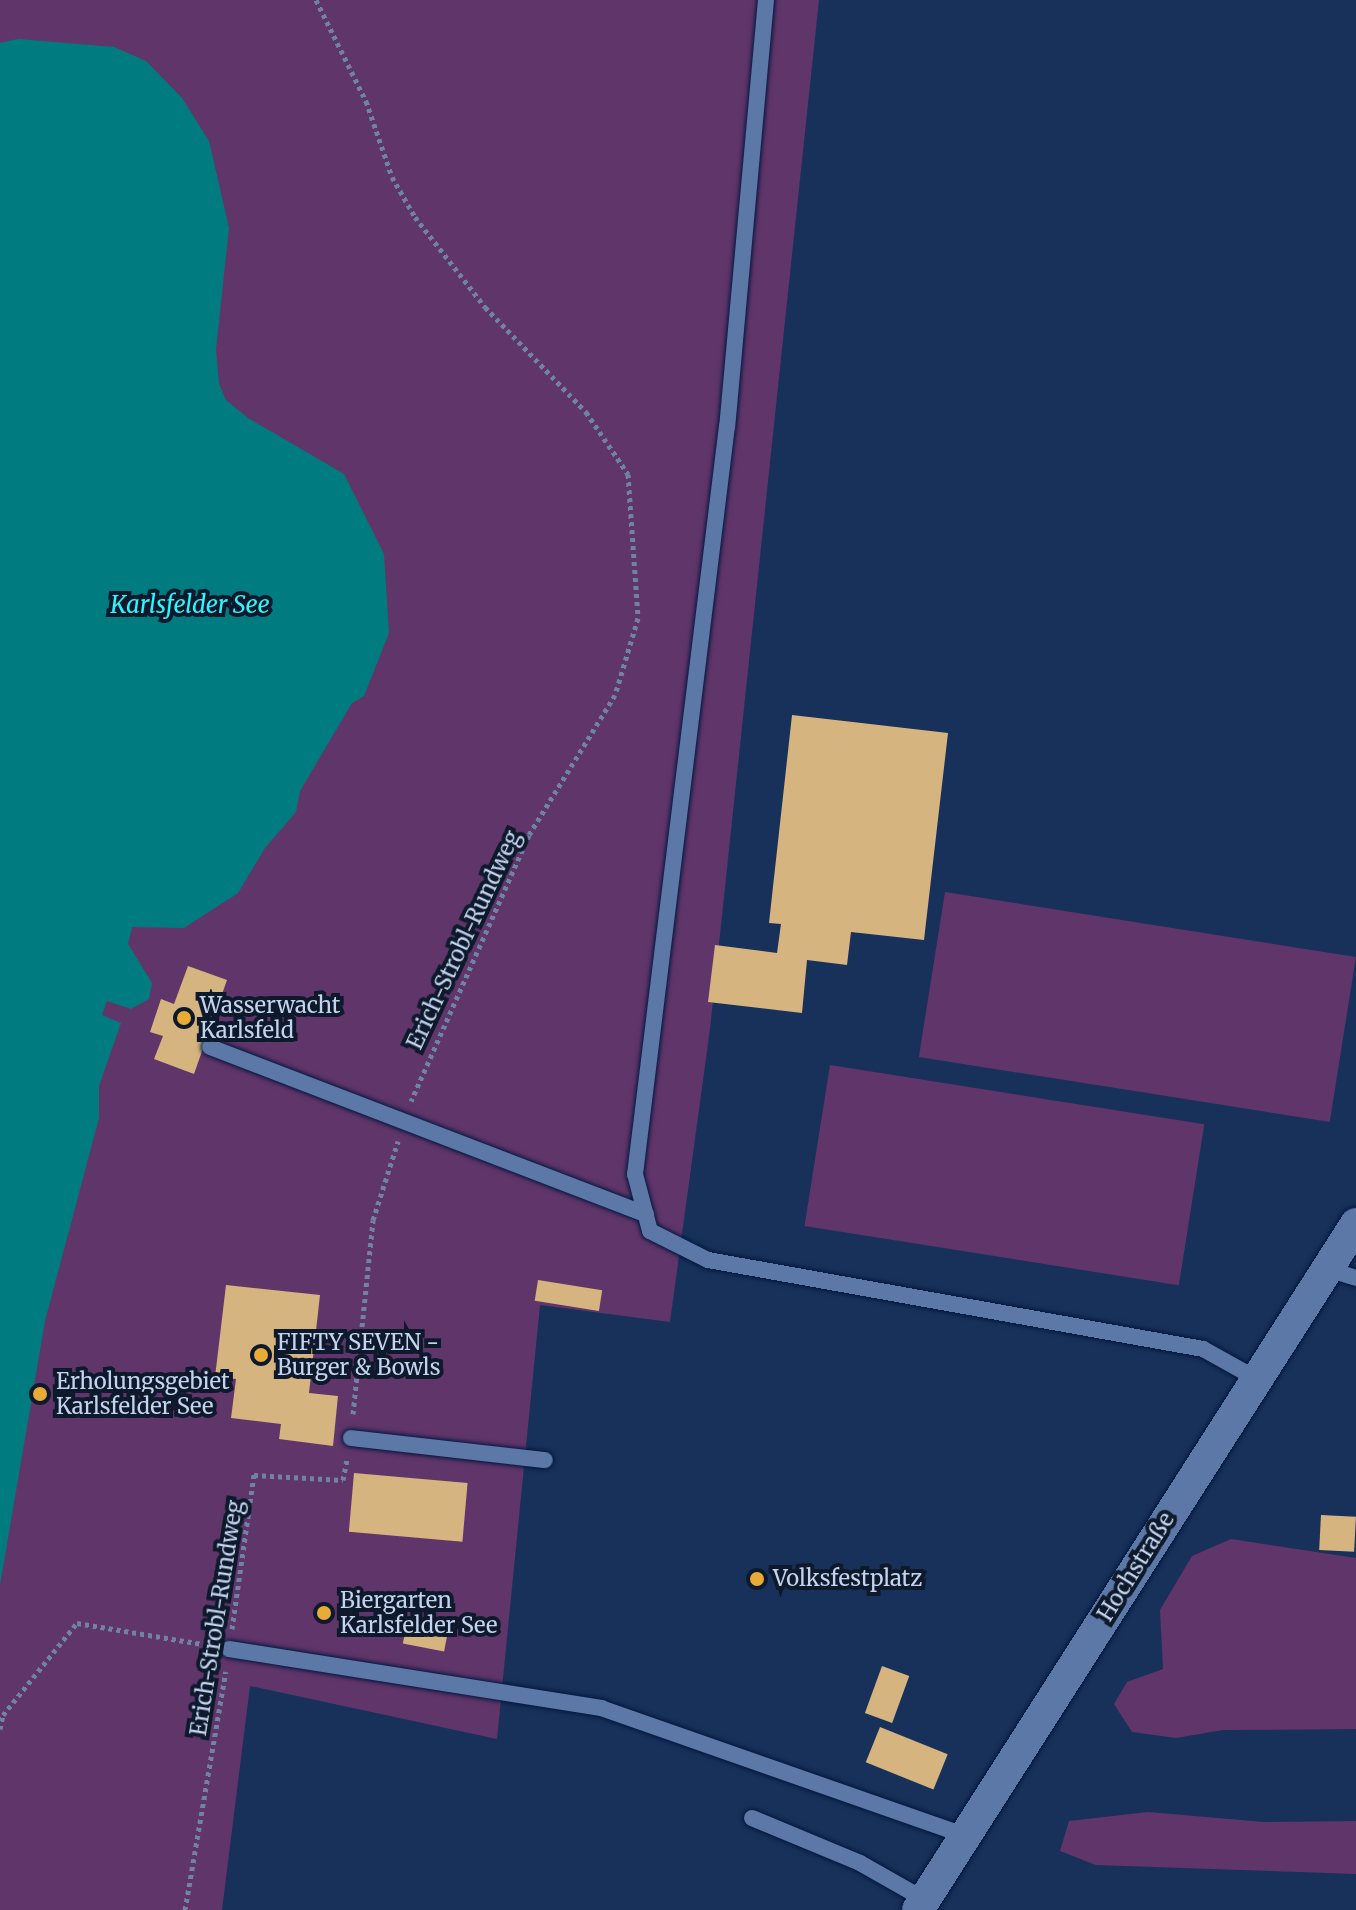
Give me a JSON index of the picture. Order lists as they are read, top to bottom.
{
  "streets": {
    "street": ["Hochstraße"],
    "path": ["Erich-Strobl-Rundweg"]
  },
  "water": ["Karlsfelder See"],
  "places": [
    "Wasserwacht Karlsfeld",
    "FIFTY SEVEN - Burger & Bowls",
    "Erholungsgebiet Karlsfelder See",
    "Volksfestplatz",
    "Biergarten Karlsfelder See"
  ]
}
